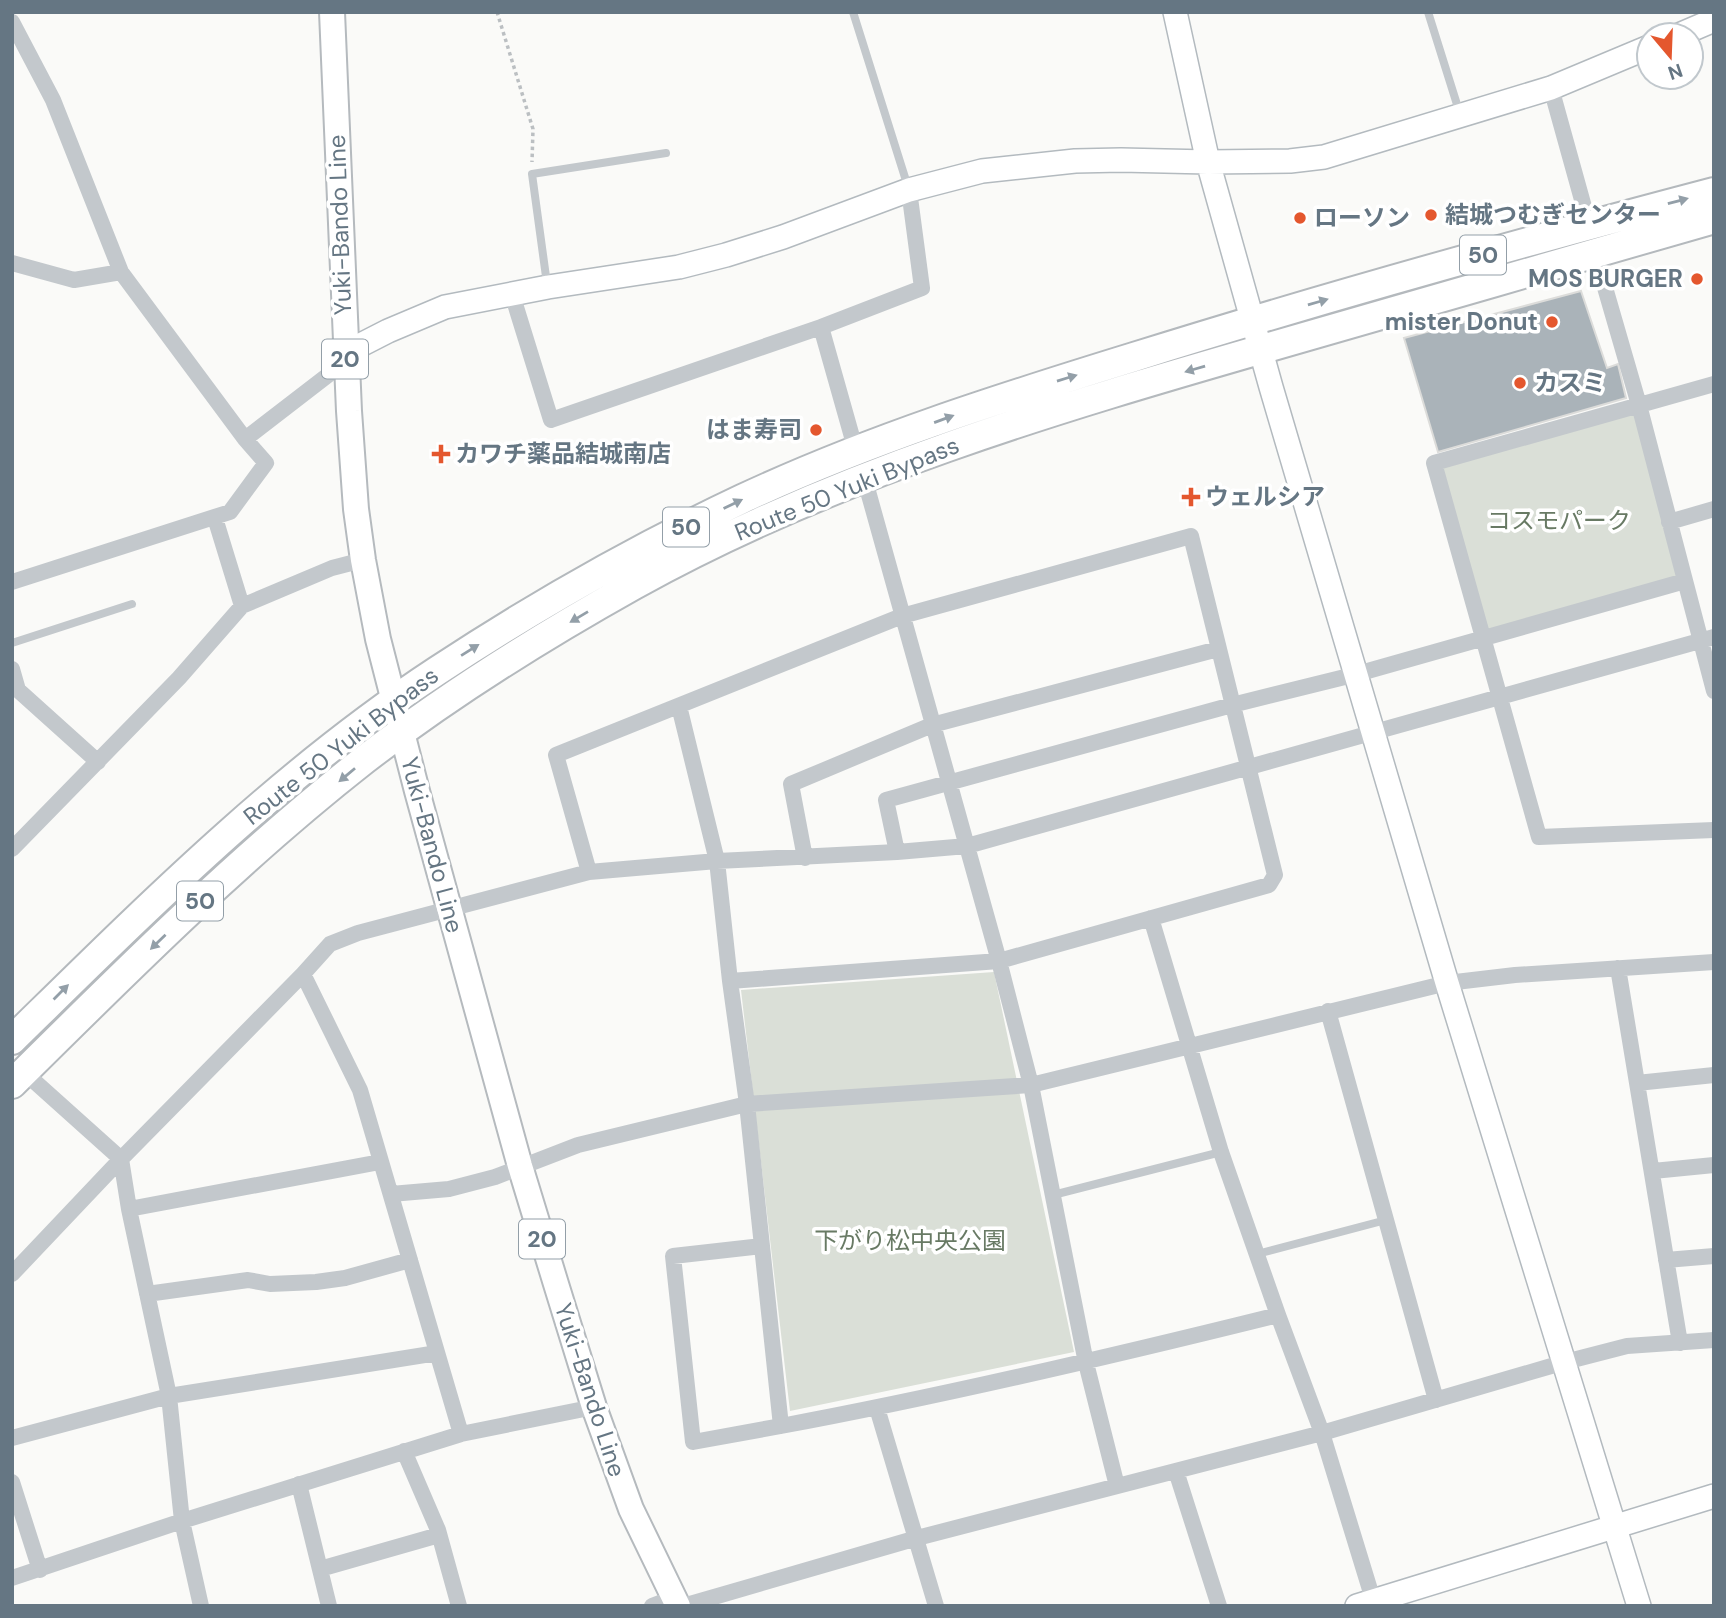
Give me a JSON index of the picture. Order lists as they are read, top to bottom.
{
  "streets": {
    "highway": ["50", "Route 50 Yuki Bypass"],
    "main road": ["Yuki-Bando Line", "20"]
  },
  "crossings": [
    ["Yuki-Bando Line", "Route 50 Yuki Bypass"]
  ],
  "parks": ["コスモパーク", "下がり松中央公園"],
  "places": {
    "other": [
      "結城つむぎセンター",
      "ローソン",
      "MOS BURGER",
      "mister Donut",
      "カスミ",
      "はま寿司"
    ],
    "health": ["カワチ薬品結城南店", "ウェルシア"]
  },
  "north": "bottom"
}
